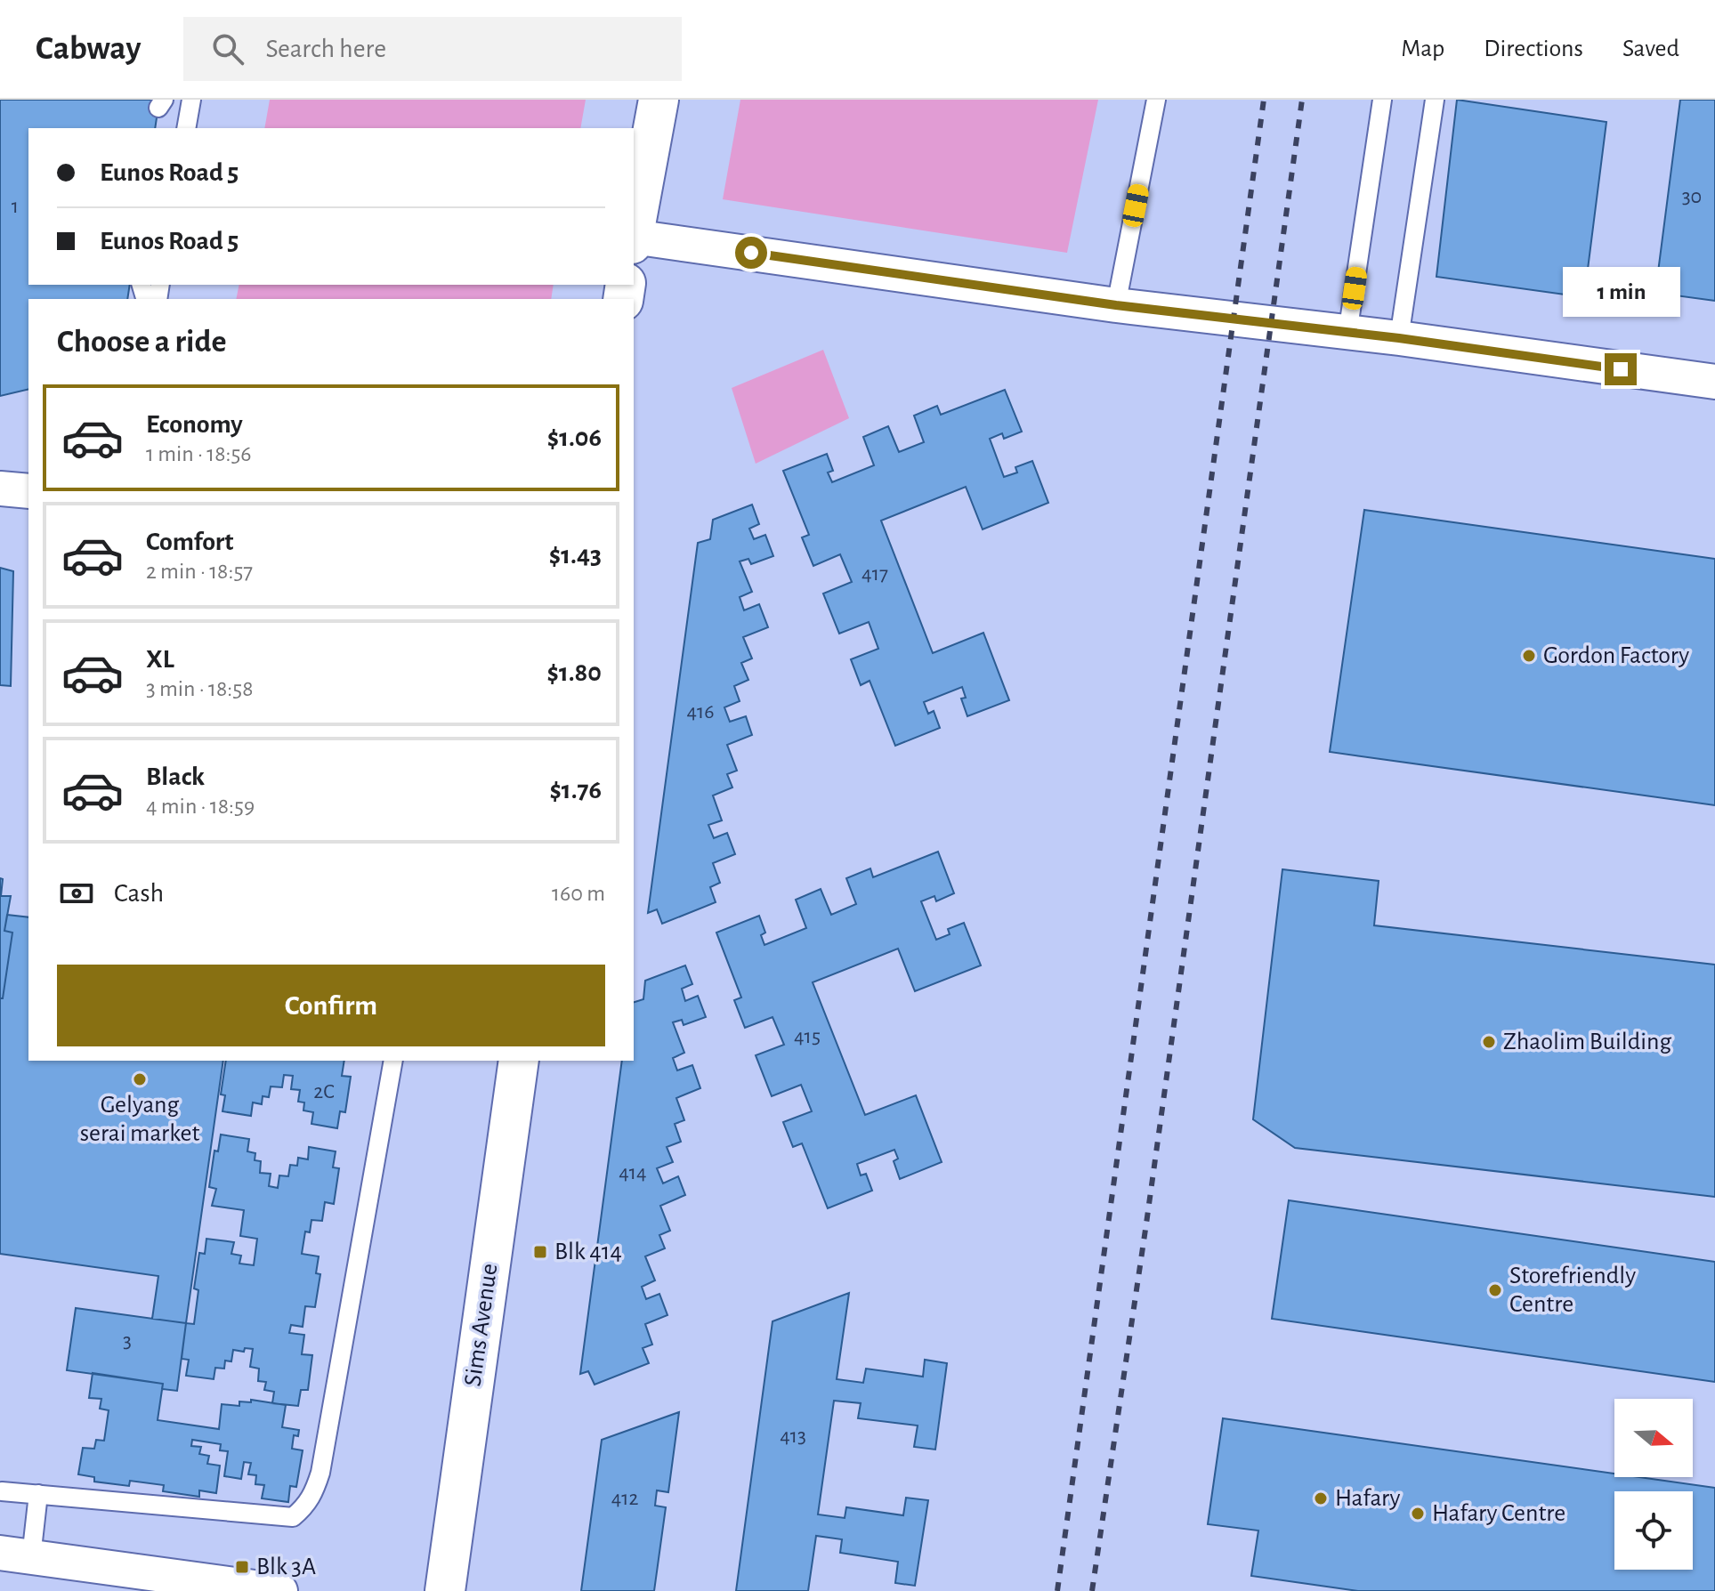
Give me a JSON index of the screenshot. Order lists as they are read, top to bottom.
{
  "streets": {
    "main road": ["Sims Avenue"]
  },
  "places": {
    "other": [
      "Gordon Factory",
      "Zhaolim Building",
      "Gelyang serai market",
      "Storefriendly Centre",
      "Hafary",
      "Hafary Centre"
    ],
    "transit": ["Blk 414", "Blk 3A"]
  },
  "house_numbers": [
    "30",
    "1",
    "417",
    "416",
    "415",
    "2C",
    "414",
    "3",
    "413",
    "412"
  ],
  "north": "right",
  "page": {
    "header": "Cabway",
    "search": "Search here",
    "nav": ["Map", "Directions", "Saved"],
    "banner": ["Eunos Road 5", "Eunos Road 5"],
    "bubble": "1 min",
    "heading": "Choose a ride",
    "list": [
      {
        "name": "Economy",
        "note": "1 min · 18:56",
        "value": "$1.06"
      },
      {
        "name": "Comfort",
        "note": "2 min · 18:57",
        "value": "$1.43"
      },
      {
        "name": "XL",
        "note": "3 min · 18:58",
        "value": "$1.80"
      },
      {
        "name": "Black",
        "note": "4 min · 18:59",
        "value": "$1.76"
      }
    ],
    "pay": ["Cash", "160 m"],
    "buttons": "Confirm"
  }
}
